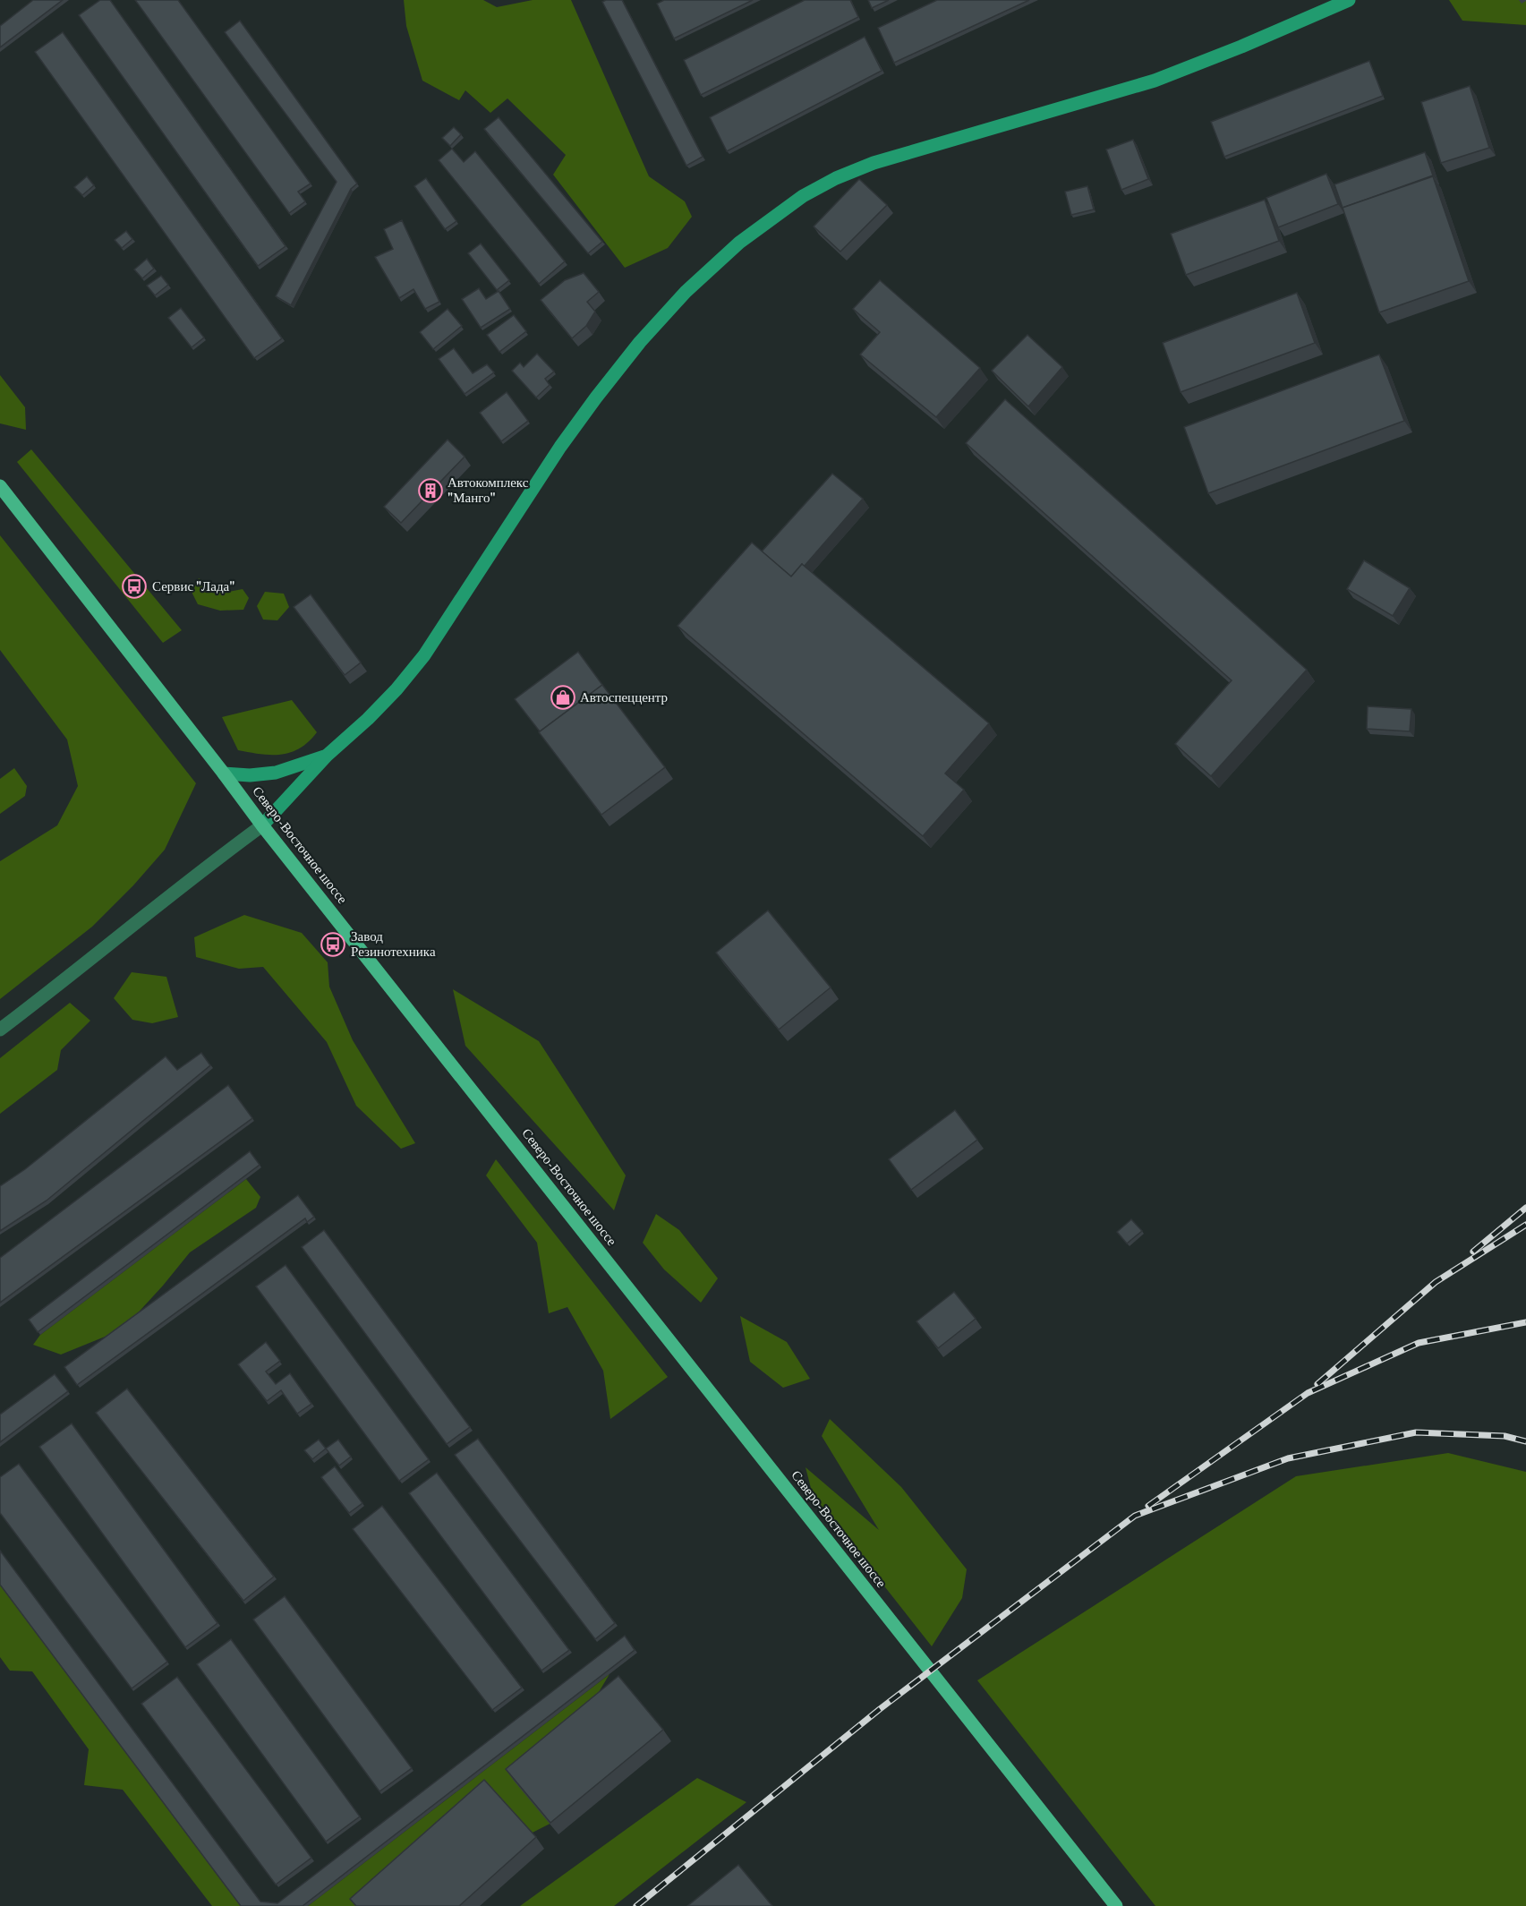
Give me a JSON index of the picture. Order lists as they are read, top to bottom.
{
  "streets": {
    "main road": ["Северо-Восточное шоссе"]
  },
  "places": {
    "building": ["Автокомплекс \"Манго\""],
    "bus stop": ["Сервис \"Лада\"", "Завод Резинотехника"],
    "shop": ["Автоспеццентр"]
  }
}
